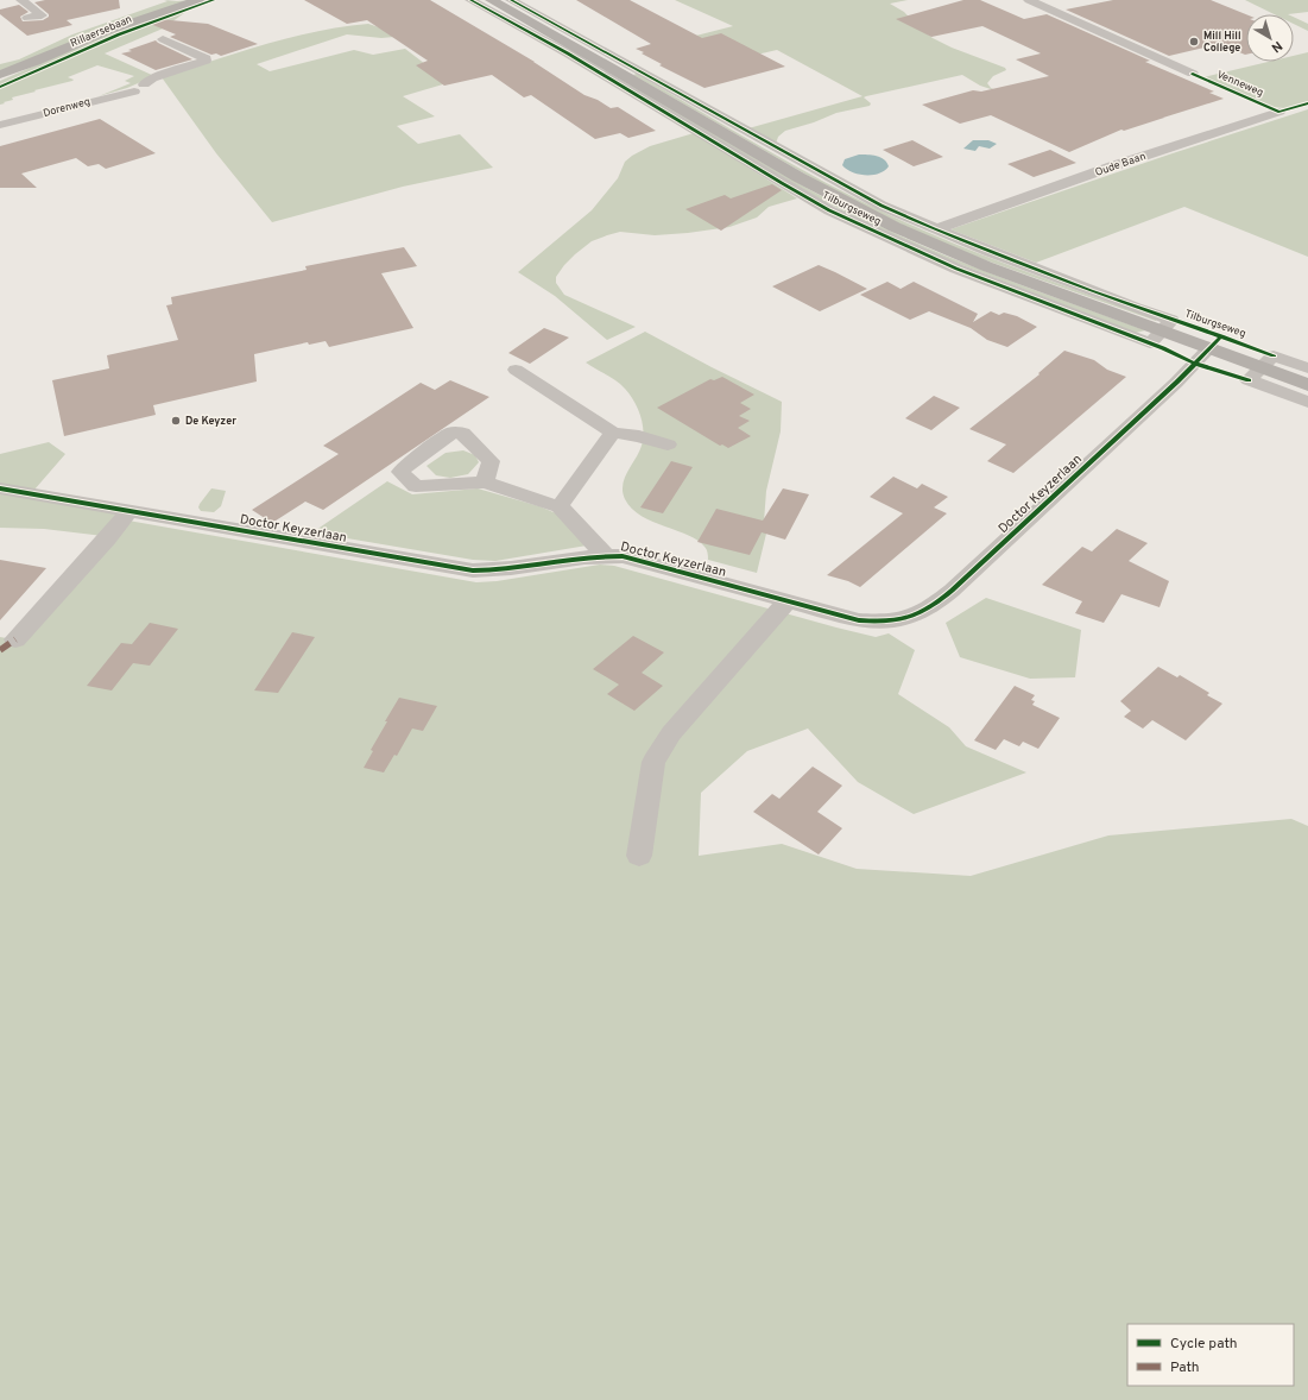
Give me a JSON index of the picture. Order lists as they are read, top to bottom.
{
  "streets": {
    "street": [
      "Rillaersebaan",
      "Dorenweg",
      "Oude Baan",
      "Tilburgseweg",
      "Doctor Keyzerlaan"
    ],
    "cycle path": ["Venneweg"]
  },
  "crossings": [
    ["Oude Baan", "Tilburgseweg"],
    ["Tilburgseweg", "Doctor Keyzerlaan"]
  ],
  "places": ["Mill Hill College", "De Keyzer"],
  "legend": ["Cycle path", "Path"],
  "north": "bottom right"
}
